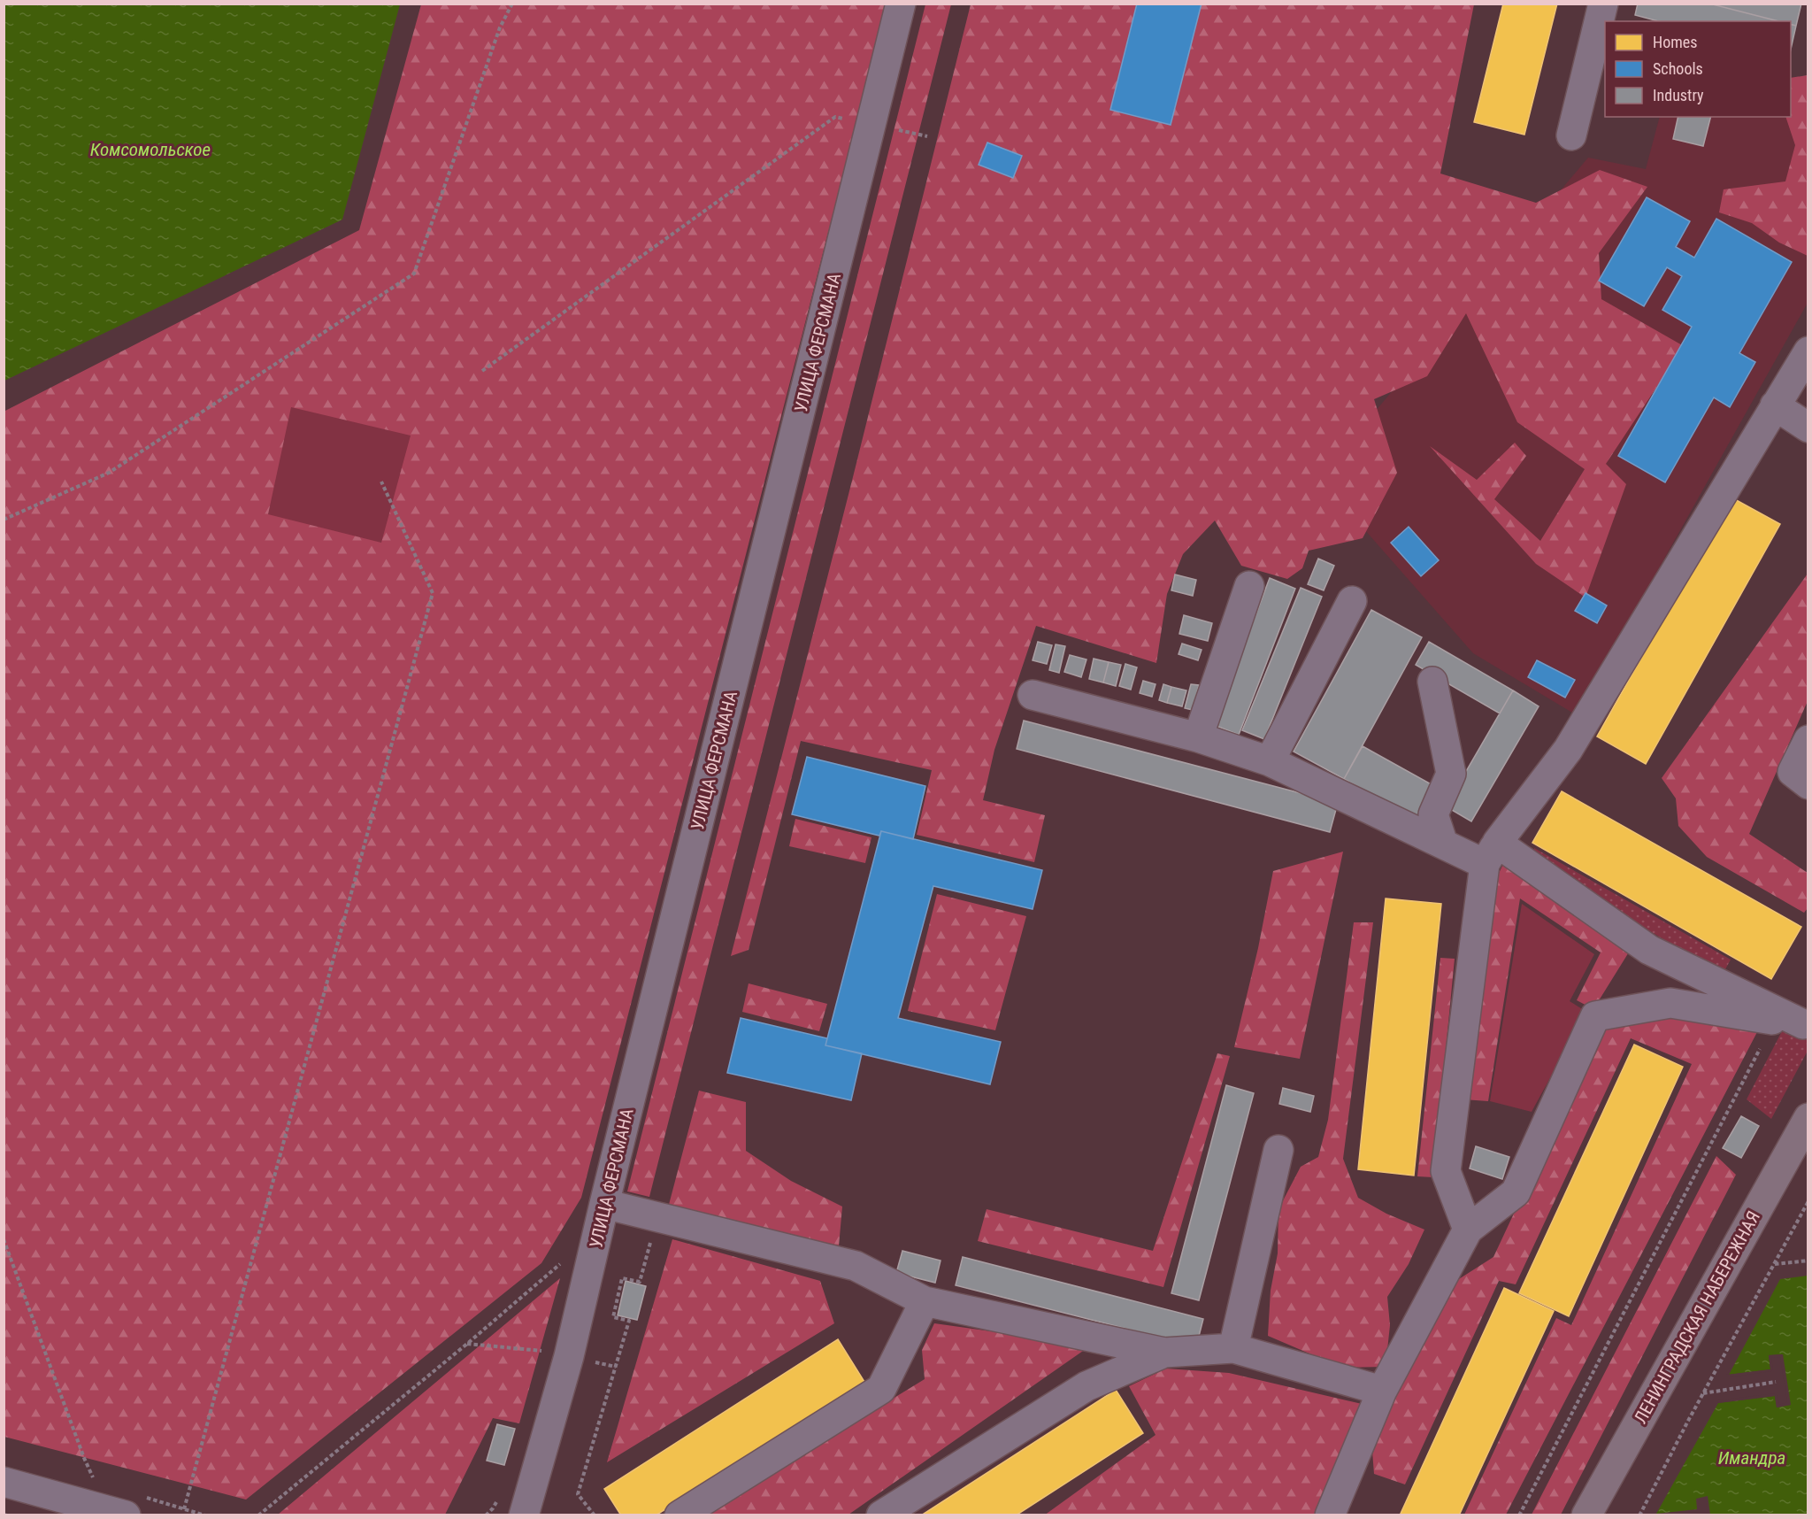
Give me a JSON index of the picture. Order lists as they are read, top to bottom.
{
  "streets": {
    "main road": ["ЛЕНИНГРАДСКАЯ НАБЕРЕЖНАЯ"],
    "street": ["УЛИЦА ФЕРСМАНА"]
  },
  "water": ["Комсомольское", "Имандра"],
  "legend": ["Homes", "Schools", "Industry"]
}
